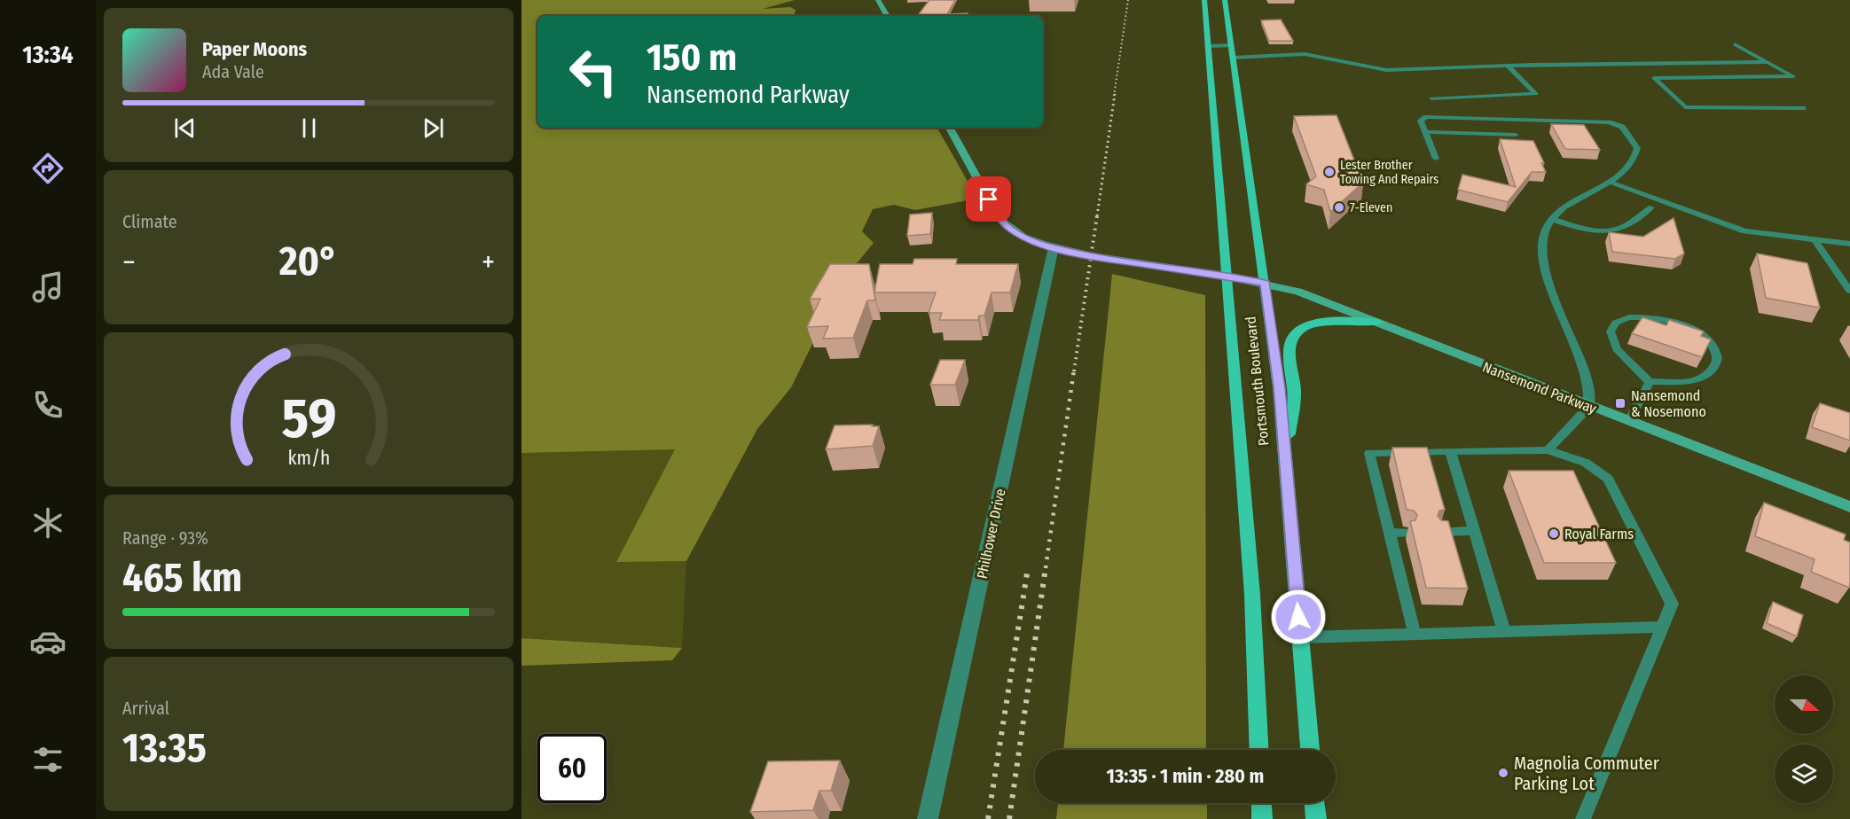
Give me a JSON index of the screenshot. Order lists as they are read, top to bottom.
{
  "streets": {
    "main road": ["Portsmouth Boulevard", "Nansemond Parkway"],
    "street": ["Philhower Drive"]
  },
  "crossings": [
    ["Portsmouth Boulevard", "Nansemond Parkway"],
    ["Nansemond Parkway", "Philhower Drive"]
  ],
  "places": {
    "other": [
      "Lester Brother Towing And Repairs",
      "7-Eleven",
      "Royal Farms",
      "Magnolia Commuter Parking Lot"
    ],
    "transit": ["Nansemond & Nosemono"]
  },
  "north": "right",
  "page": {
    "tabs": "13:34",
    "turn": ["150 m", "Nansemond Parkway"],
    "song": ["Paper Moons", "Ada Vale"],
    "tile": [
      "Climate",
      ["Range · 93%", "465 km"],
      ["Arrival", "13:35"]
    ],
    "heat": ["−", "20°", "+"],
    "limit": "60",
    "trip": "13:35 · 1 min · 280 m",
    "gauge": ["59", "km/h"]
  }
}
